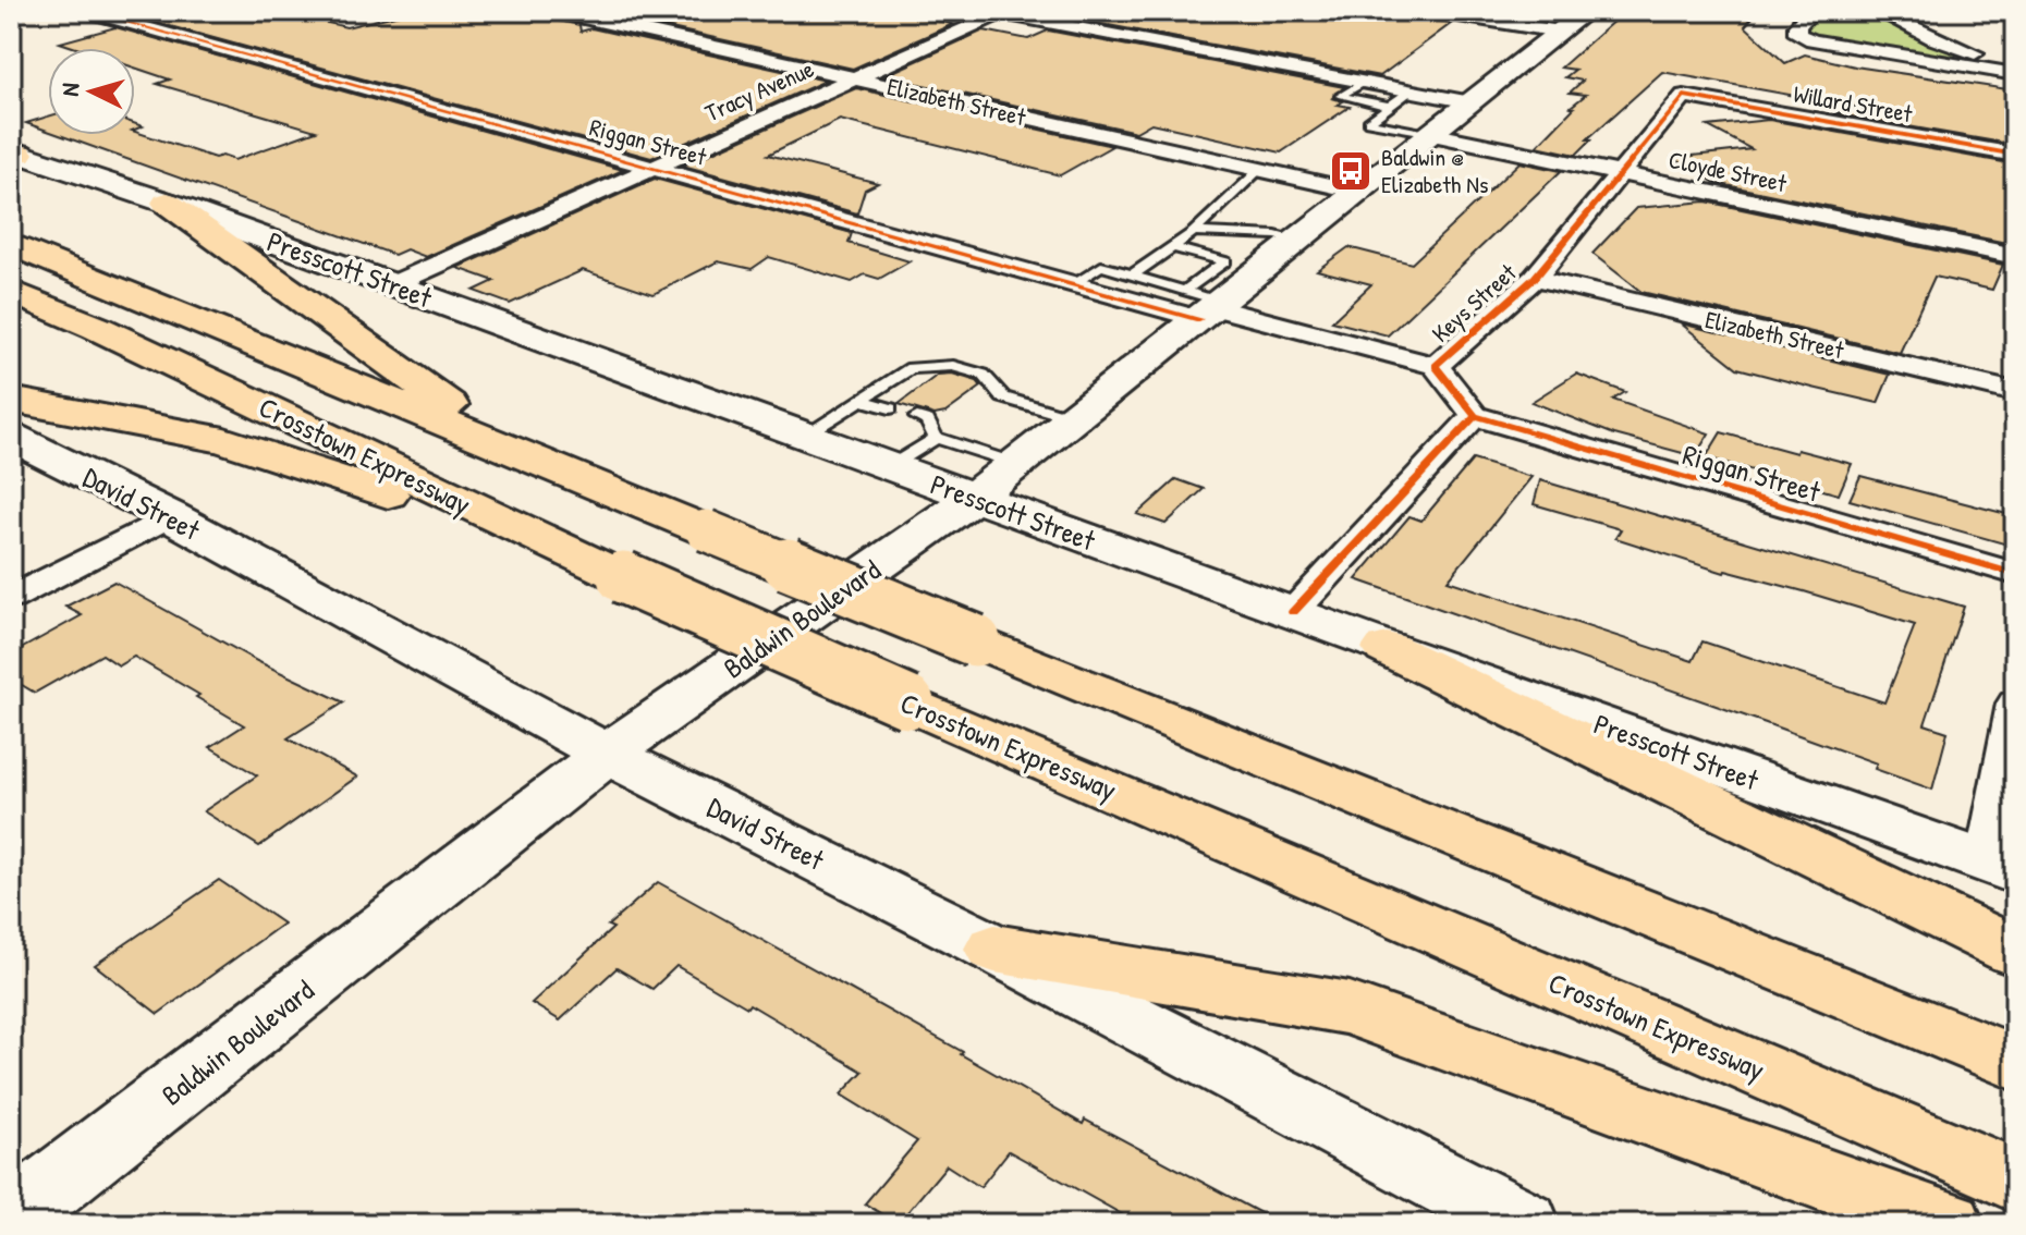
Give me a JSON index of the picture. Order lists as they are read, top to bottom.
{
  "streets": {
    "highway": ["Crosstown Expressway"],
    "main road": ["Presscott Street", "David Street", "Baldwin Boulevard"],
    "street": [
      "Tracy Avenue",
      "Elizabeth Street",
      "Willard Street",
      "Riggan Street",
      "Cloyde Street",
      "Keys Street"
    ]
  },
  "crossings": [
    ["Tracy Avenue", "Elizabeth Street"],
    ["Tracy Avenue", "Riggan Street"],
    ["Tracy Avenue", "Presscott Street"],
    ["Elizabeth Street", "Keys Street"],
    ["Elizabeth Street", "Baldwin Boulevard"],
    ["Willard Street", "Keys Street"],
    ["Riggan Street", "Keys Street"],
    ["Riggan Street", "Baldwin Boulevard"],
    ["Cloyde Street", "Keys Street"],
    ["Cloyde Street", "Baldwin Boulevard"],
    ["Presscott Street", "Baldwin Boulevard"],
    ["David Street", "Baldwin Boulevard"]
  ],
  "places": {
    "bus stop": ["Baldwin @ Elizabeth Ns"]
  },
  "north": "left"
}
